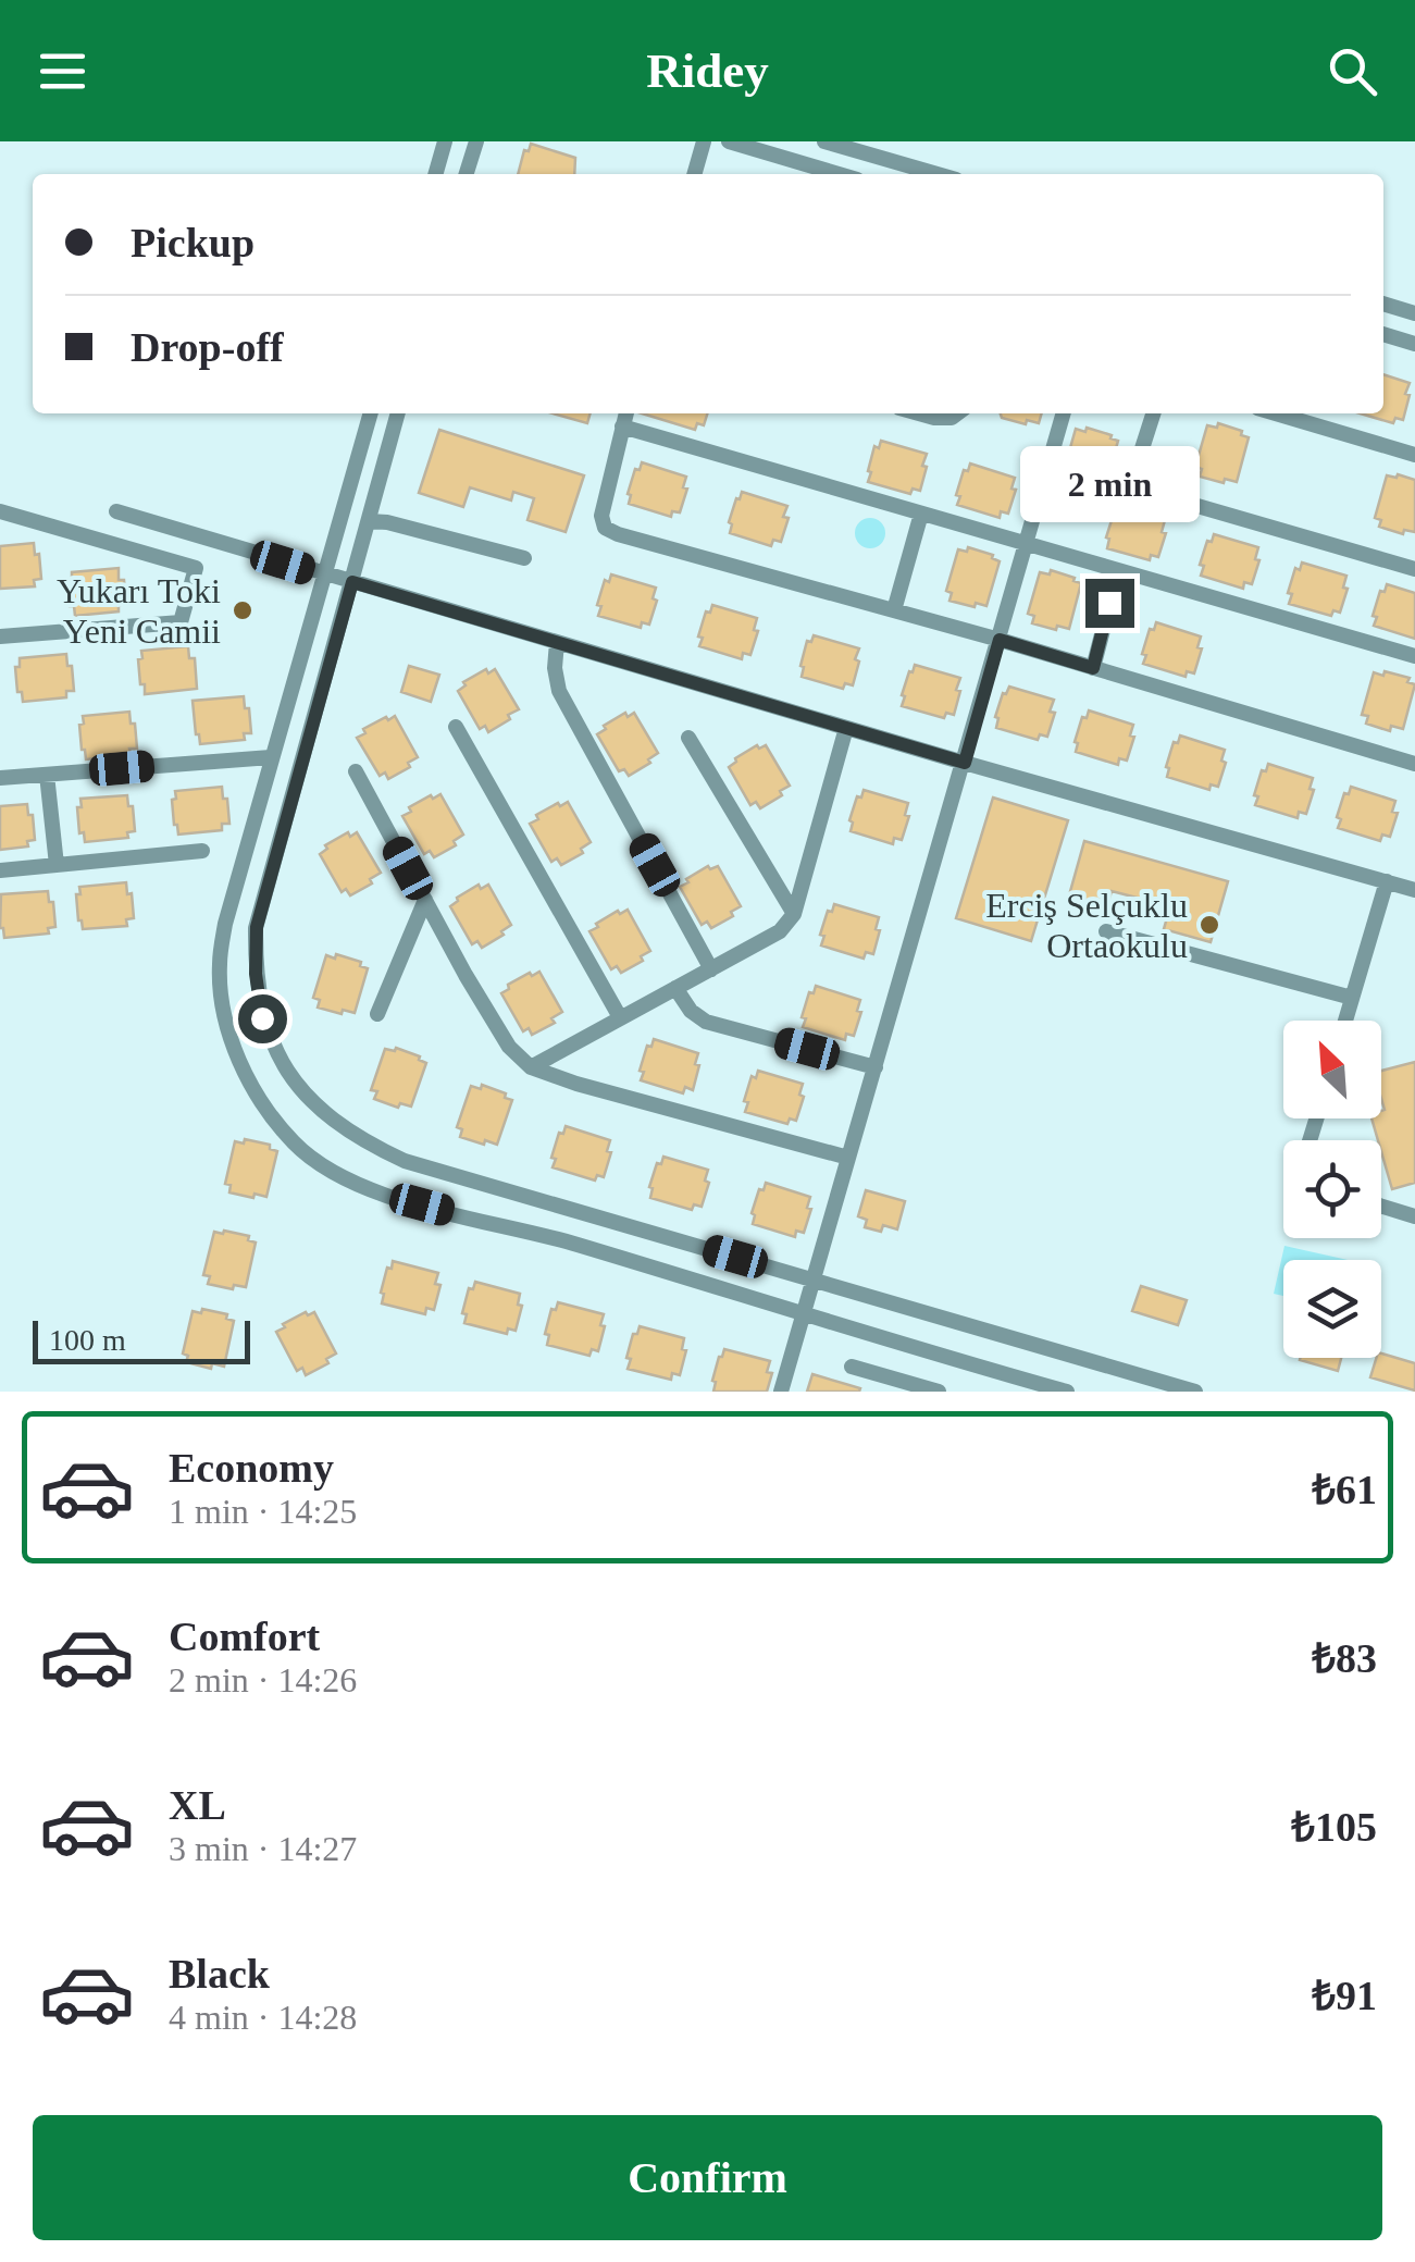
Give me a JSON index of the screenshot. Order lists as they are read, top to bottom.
{
  "places": ["Yukarı Toki Yeni Camii", "Erciş Selçuklu Ortaokulu"],
  "scale_bar": "100 m",
  "north": "top left",
  "page": {
    "header": "Ridey",
    "banner": ["Pickup", "Drop-off"],
    "bubble": "2 min",
    "scale": "100 m",
    "list": [
      {
        "name": "Economy",
        "note": "1 min · 14:25",
        "value": "₺61"
      },
      {
        "name": "Comfort",
        "note": "2 min · 14:26",
        "value": "₺83"
      },
      {
        "name": "XL",
        "note": "3 min · 14:27",
        "value": "₺105"
      },
      {
        "name": "Black",
        "note": "4 min · 14:28",
        "value": "₺91"
      }
    ],
    "buttons": "Confirm"
  }
}
